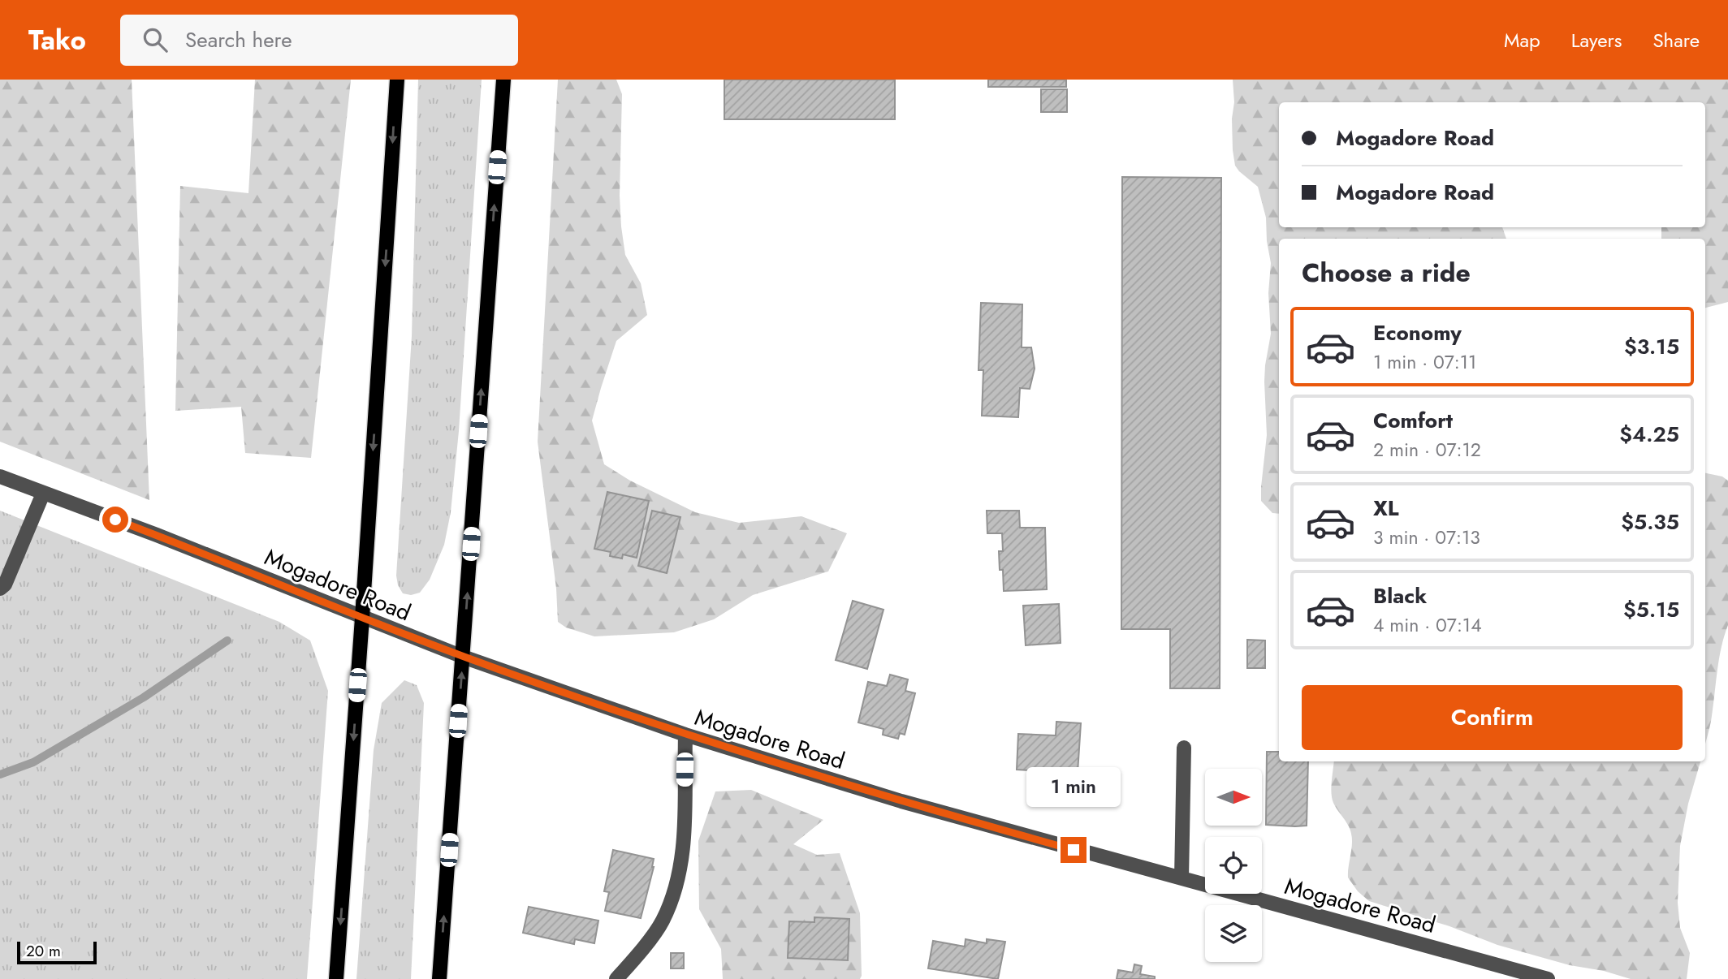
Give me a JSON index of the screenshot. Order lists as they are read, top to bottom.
{
  "streets": {
    "street": ["Mogadore Road"]
  },
  "scale_bar": "20 m",
  "north": "right",
  "page": {
    "header": "Tako",
    "search": "Search here",
    "nav": ["Map", "Layers", "Share"],
    "banner": ["Mogadore Road", "Mogadore Road"],
    "heading": "Choose a ride",
    "list": [
      {
        "name": "Economy",
        "note": "1 min · 07:11",
        "value": "$3.15"
      },
      {
        "name": "Comfort",
        "note": "2 min · 07:12",
        "value": "$4.25"
      },
      {
        "name": "XL",
        "note": "3 min · 07:13",
        "value": "$5.35"
      },
      {
        "name": "Black",
        "note": "4 min · 07:14",
        "value": "$5.15"
      }
    ],
    "buttons": "Confirm",
    "bubble": "1 min",
    "scale": "20 m"
  }
}
